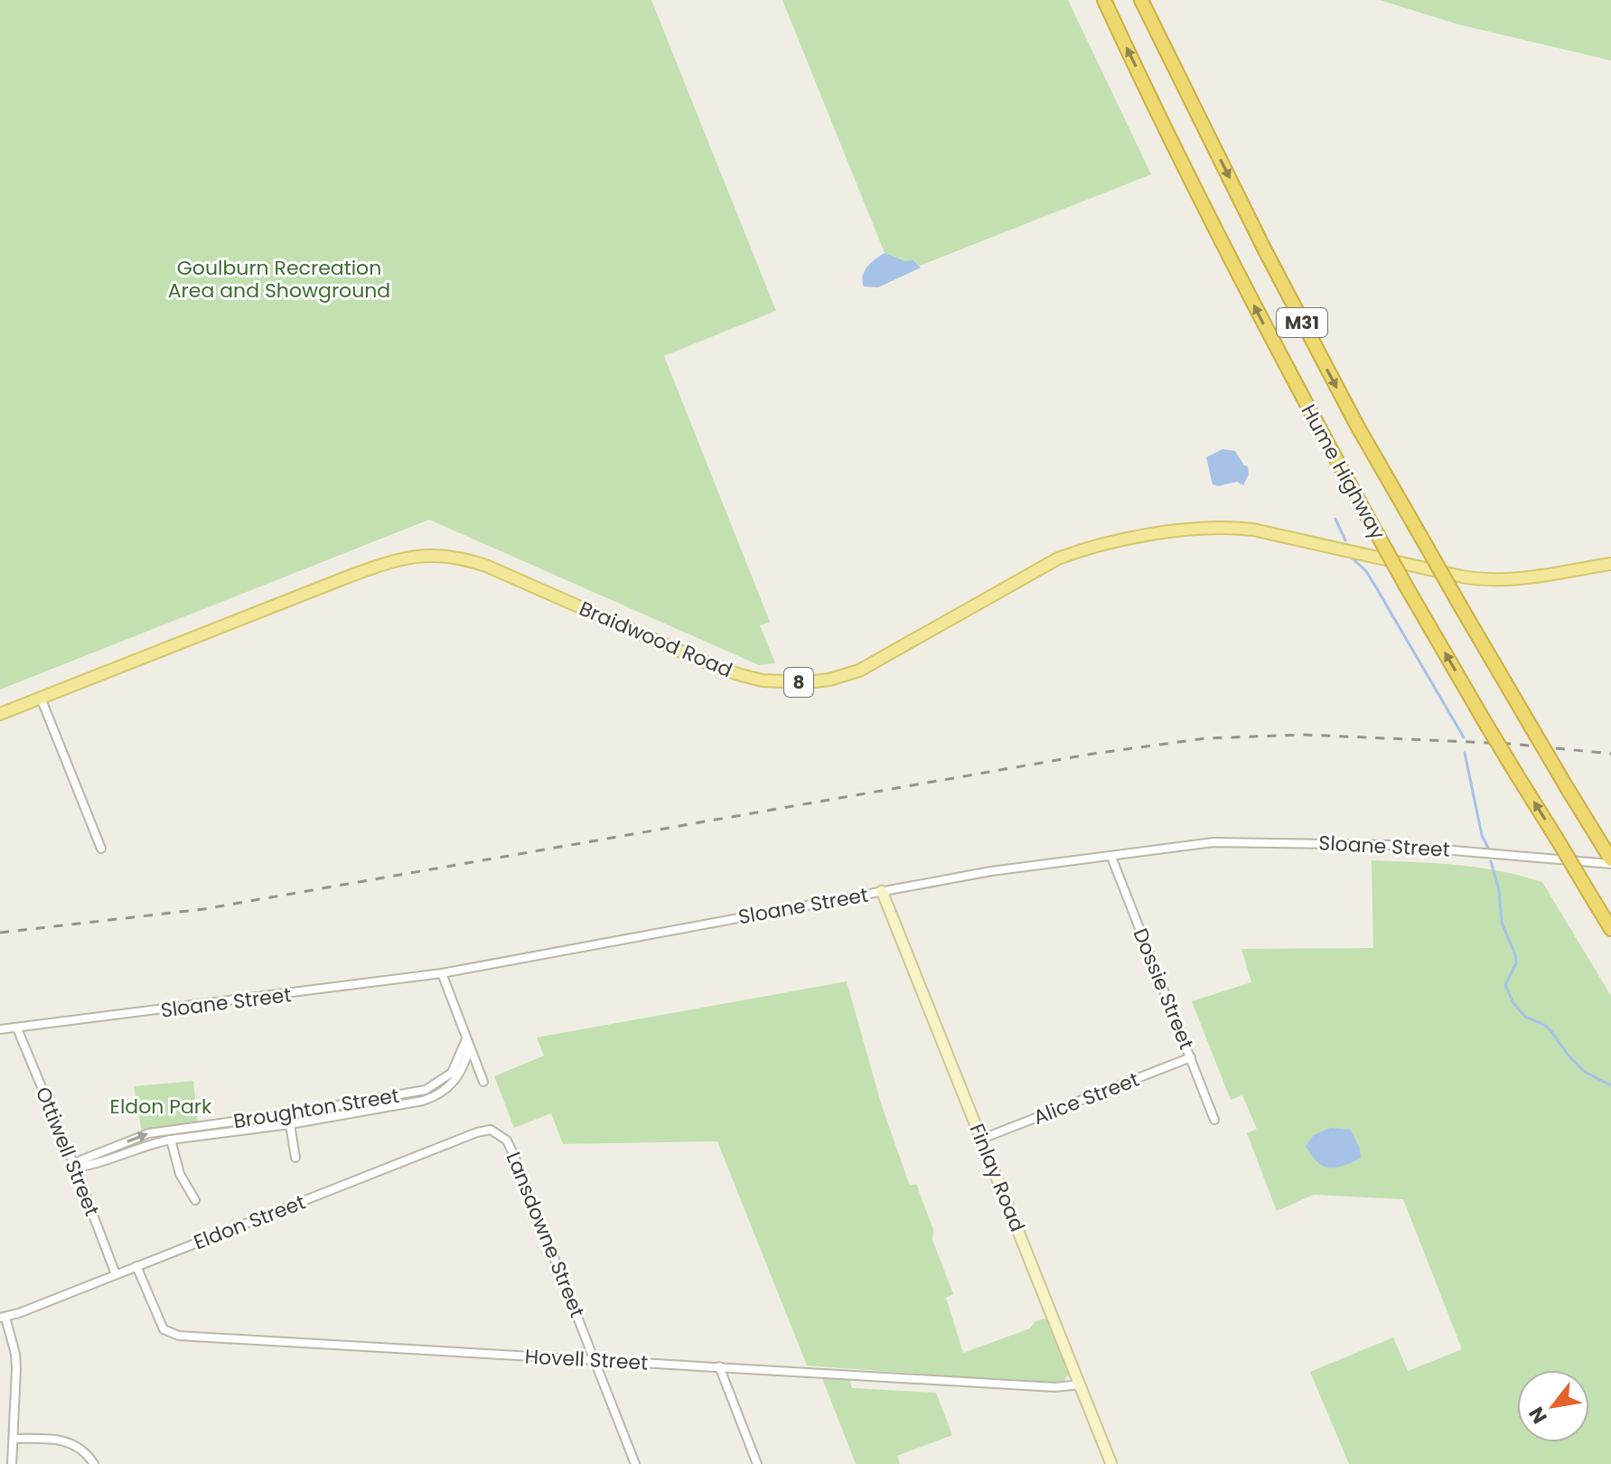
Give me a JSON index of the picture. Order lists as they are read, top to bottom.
{
  "streets": {
    "highway": ["M31", "Hume Highway"],
    "main road": ["Braidwood Road", "8"],
    "street": [
      "Sloane Street",
      "Dossie Street",
      "Alice Street",
      "Broughton Street",
      "Ottiwell Street",
      "Finlay Road",
      "Eldon Street",
      "Lansdowne Street",
      "Hovell Street"
    ]
  },
  "crossings": [
    ["Hume Highway", "Sloane Street"],
    ["Sloane Street", "Dossie Street"],
    ["Sloane Street", "Ottiwell Street"],
    ["Sloane Street", "Finlay Road"],
    ["Dossie Street", "Alice Street"],
    ["Alice Street", "Finlay Road"],
    ["Broughton Street", "Ottiwell Street"],
    ["Ottiwell Street", "Eldon Street"],
    ["Finlay Road", "Hovell Street"],
    ["Eldon Street", "Lansdowne Street"],
    ["Eldon Street", "Hovell Street"],
    ["Lansdowne Street", "Hovell Street"]
  ],
  "parks": ["Goulburn Recreation Area and Showground", "Eldon Park"],
  "north": "bottom left"
}
